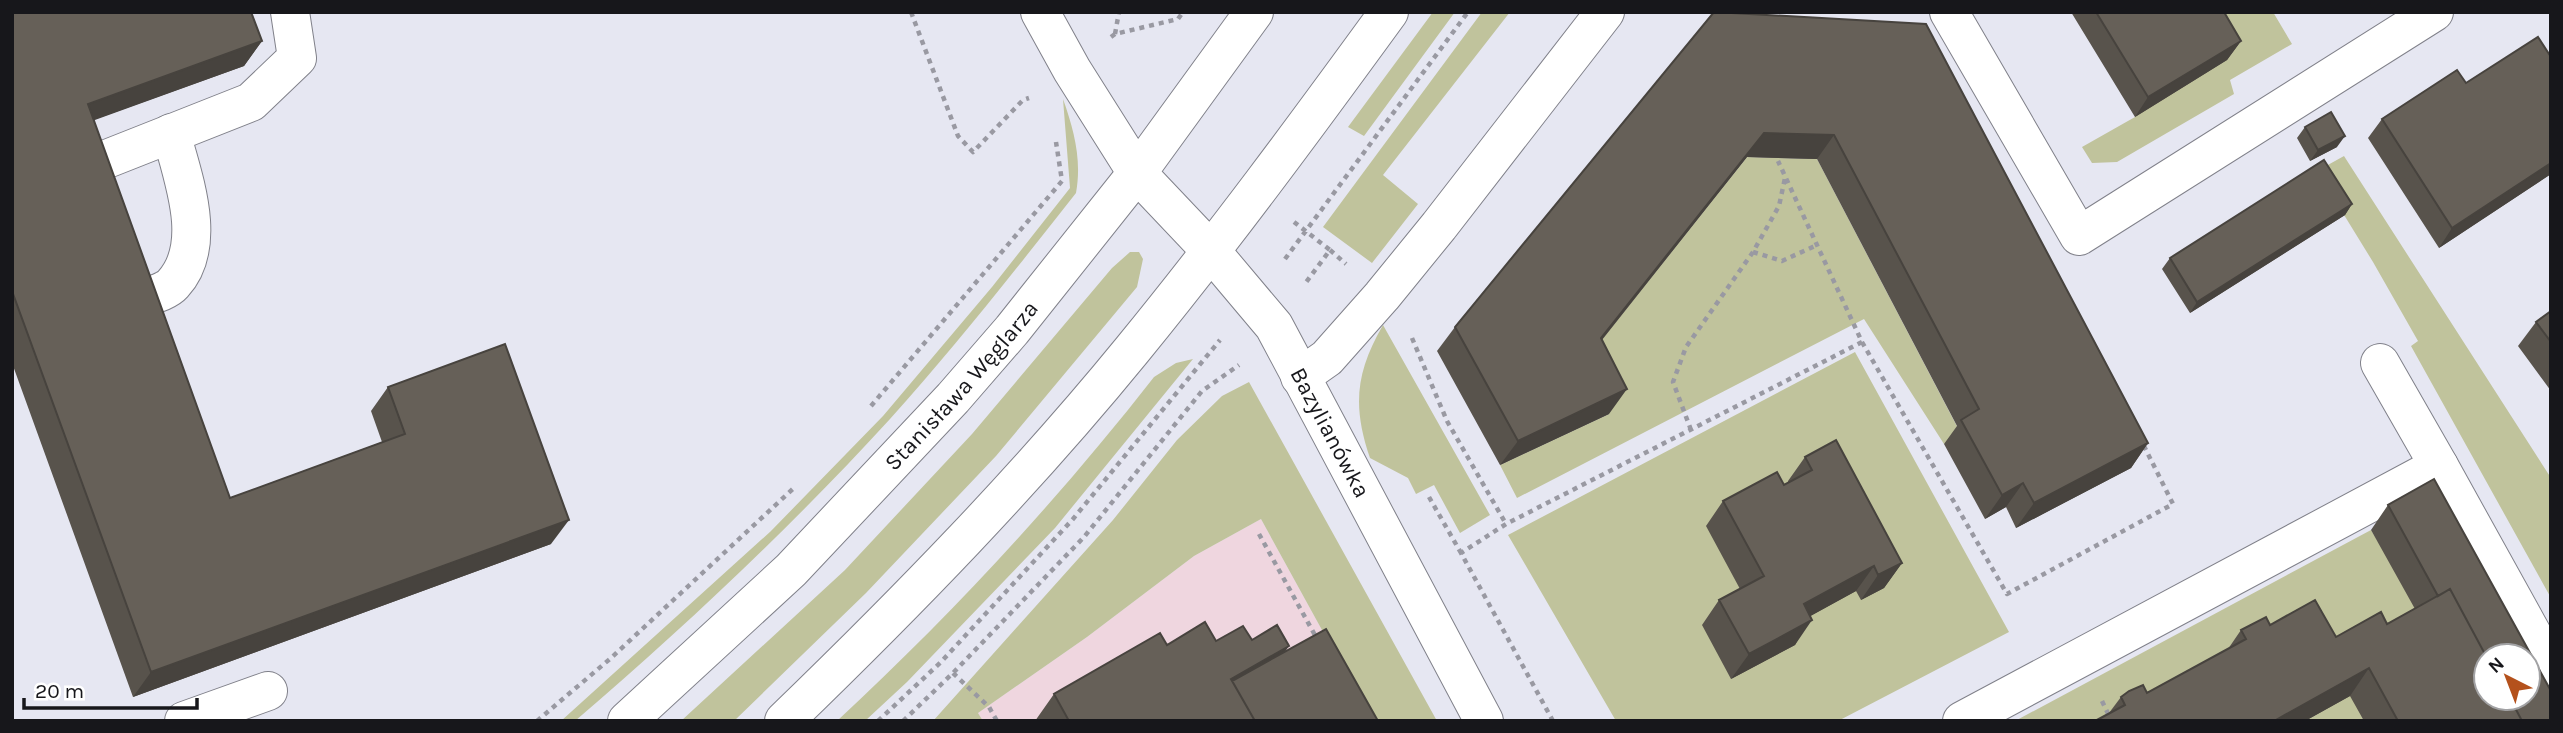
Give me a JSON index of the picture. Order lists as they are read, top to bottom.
{
  "streets": {
    "street": ["Stanisława Węglarza", "Bazylianówka"]
  },
  "crossings": [
    ["Stanisława Węglarza", "Bazylianówka"]
  ],
  "scale_bar": "20 m",
  "north": "top left"
}
